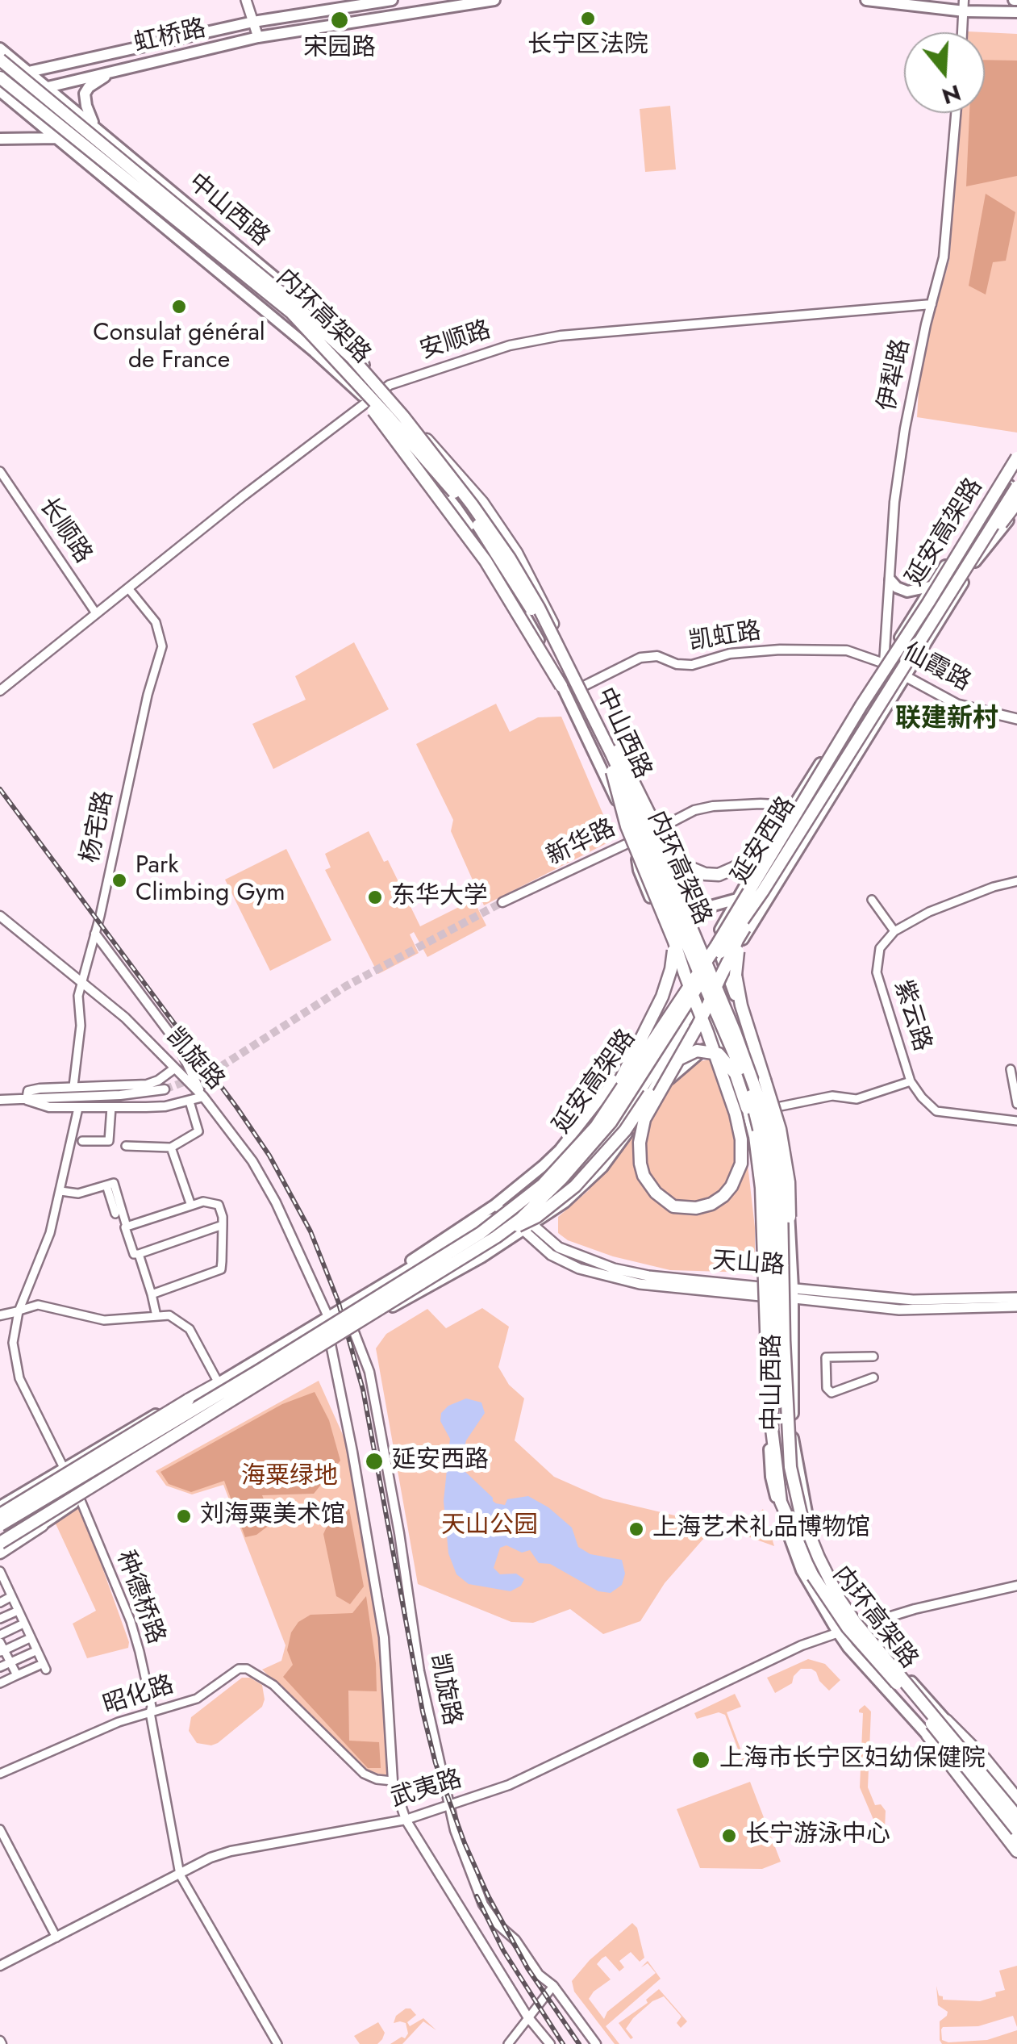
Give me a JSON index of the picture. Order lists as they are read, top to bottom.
{
  "streets": {
    "highway": ["内环高架路", "延安高架路"],
    "main road": [
      "虹桥路",
      "中山西路",
      "仙霞路",
      "延安西路",
      "天山路"
    ],
    "street": [
      "安顺路",
      "伊犁路",
      "长顺路",
      "凯虹路",
      "杨宅路",
      "新华路",
      "紫云路",
      "凯旋路",
      "种德桥路",
      "昭化路",
      "武夷路"
    ]
  },
  "crossings": [
    ["虹桥路", "中山西路"],
    ["虹桥路", "内环高架路"],
    ["中山西路", "安顺路"],
    ["中山西路", "凯虹路"],
    ["中山西路", "延安西路"],
    ["中山西路", "新华路"],
    ["中山西路", "天山路"],
    ["中山西路", "武夷路"],
    ["安顺路", "伊犁路"],
    ["安顺路", "长顺路"],
    ["安顺路", "杨宅路"],
    ["伊犁路", "凯虹路"],
    ["伊犁路", "仙霞路"],
    ["伊犁路", "延安西路"],
    ["延安高架路", "延安西路"],
    ["凯虹路", "仙霞路"],
    ["凯虹路", "延安西路"],
    ["仙霞路", "延安西路"],
    ["杨宅路", "凯旋路"],
    ["延安西路", "新华路"],
    ["延安西路", "凯旋路"],
    ["延安西路", "天山路"],
    ["延安西路", "种德桥路"],
    ["凯旋路", "昭化路"],
    ["凯旋路", "武夷路"],
    ["种德桥路", "昭化路"],
    ["种德桥路", "武夷路"]
  ],
  "districts": ["联建新村"],
  "parks": ["海粟绿地", "天山公园"],
  "places": [
    "长宁区法院",
    "宋园路",
    "Consulat général de France",
    "Park Climbing Gym",
    "东华大学",
    "延安西路",
    "刘海粟美术馆",
    "上海艺术礼品博物馆",
    "上海市长宁区妇幼保健院",
    "长宁游泳中心"
  ],
  "north": "bottom"
}
